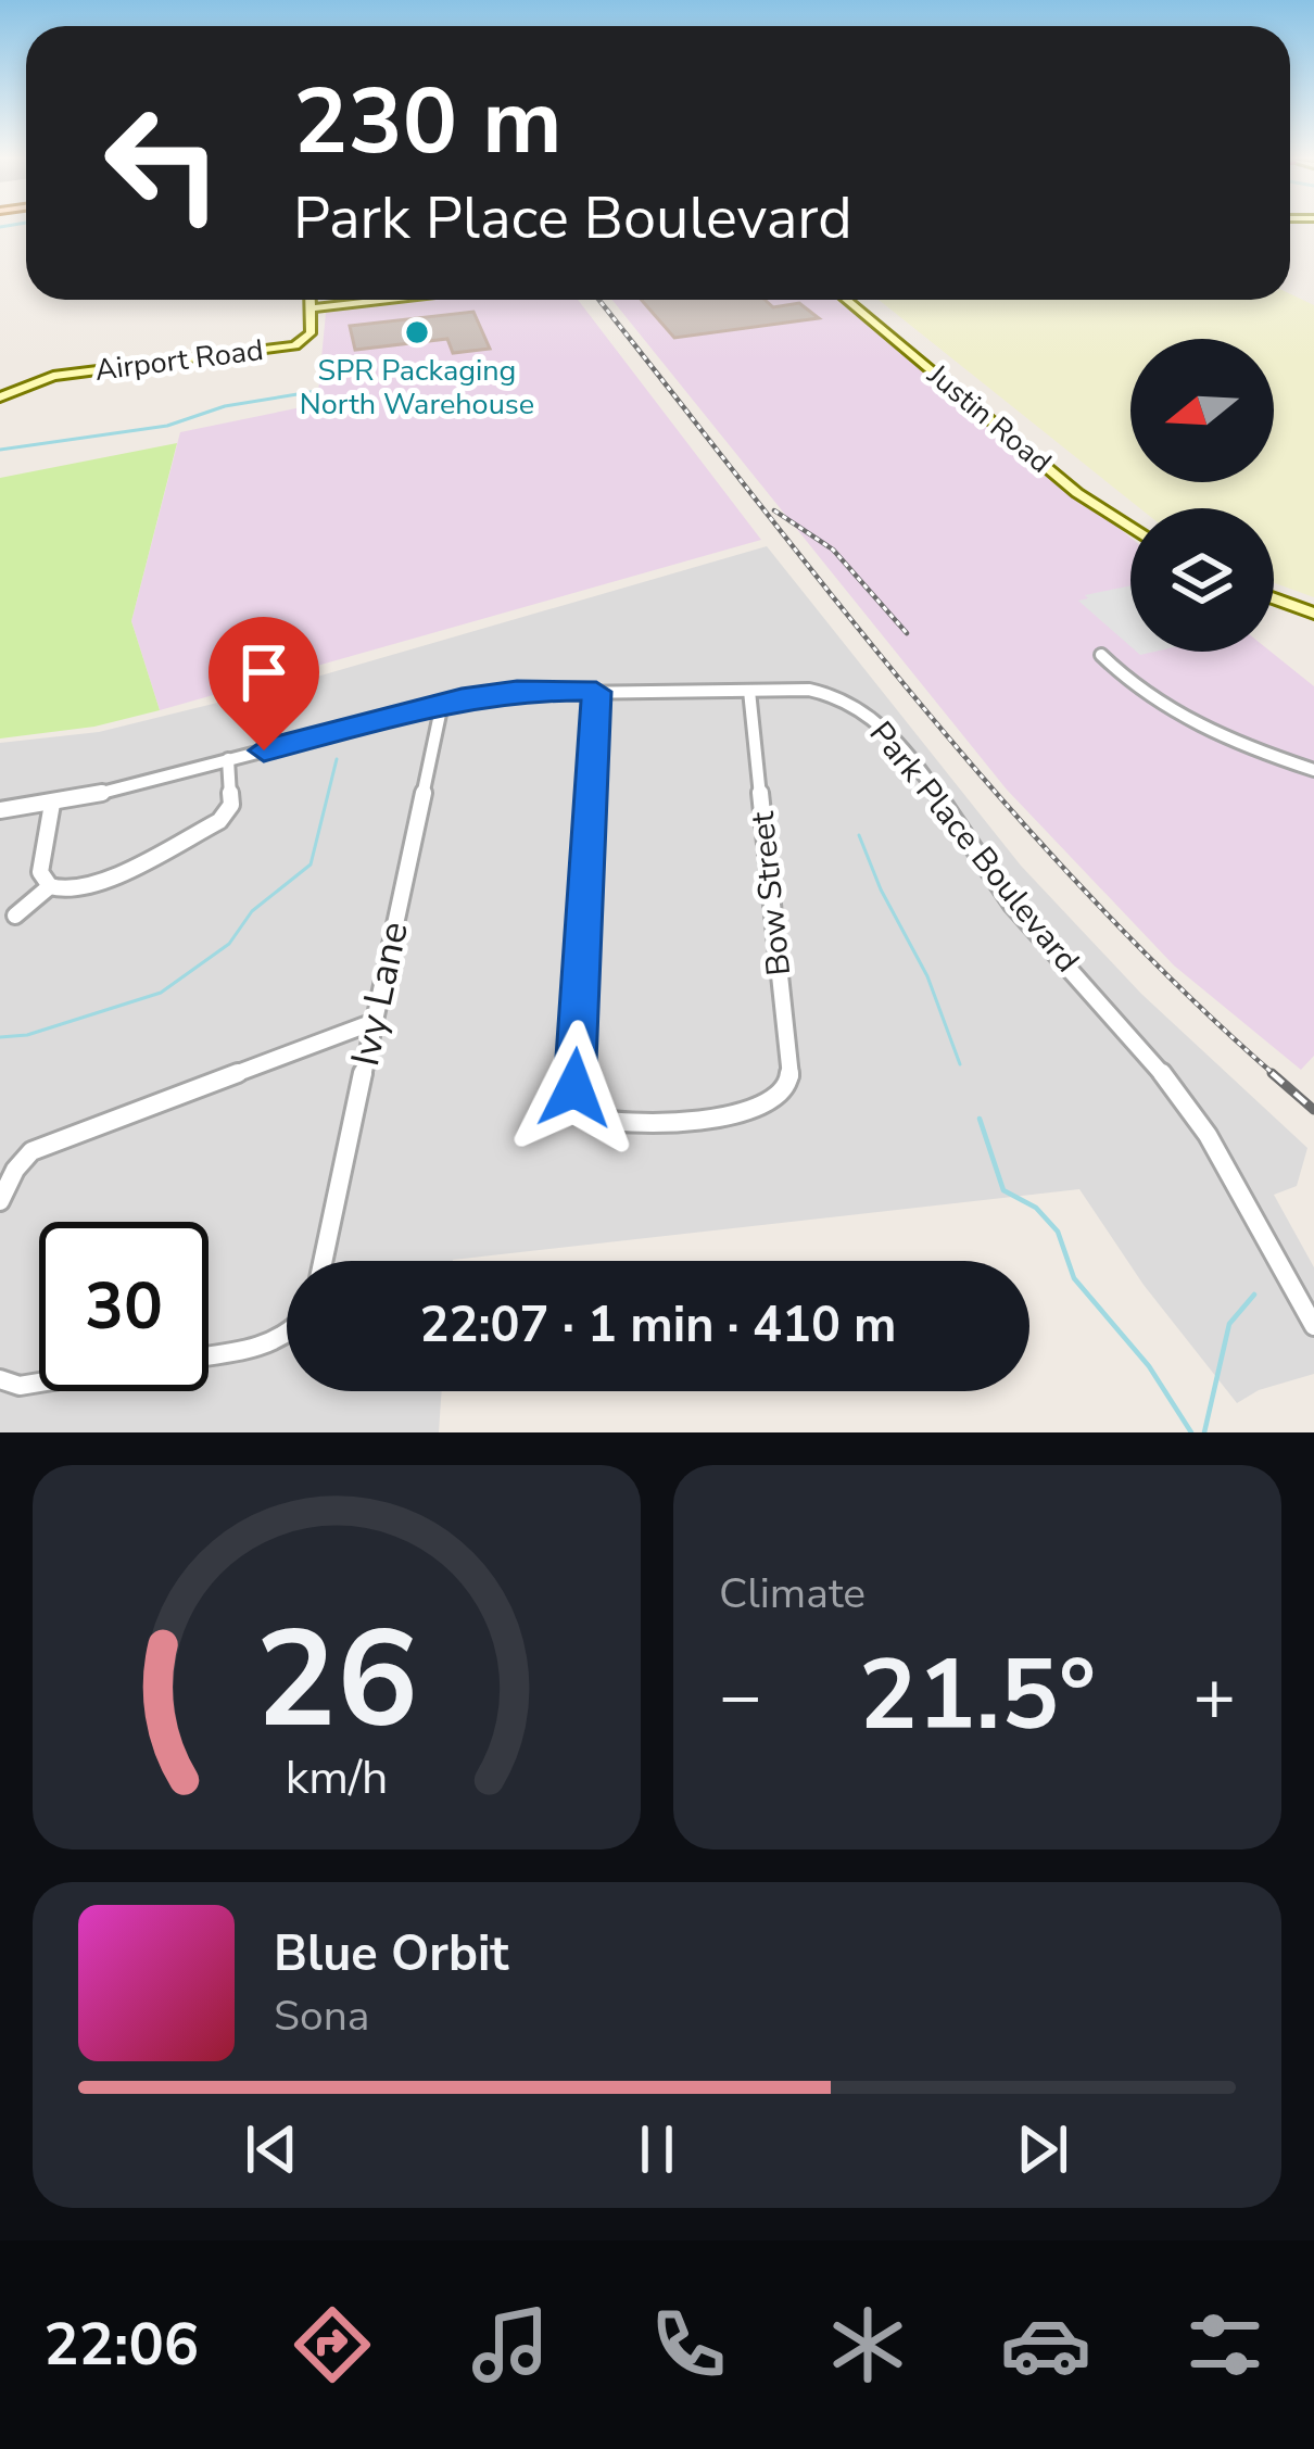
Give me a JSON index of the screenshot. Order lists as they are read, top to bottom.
{
  "streets": {
    "street": [
      "Airport Road",
      "Justin Road",
      "Park Place Boulevard",
      "Bow Street",
      "Ivy Lane"
    ]
  },
  "crossings": [
    ["Park Place Boulevard", "Bow Street"],
    ["Park Place Boulevard", "Ivy Lane"]
  ],
  "places": ["SPR Packaging North Warehouse"],
  "north": "left",
  "page": {
    "turn": ["230 m", "Park Place Boulevard"],
    "limit": "30",
    "trip": "22:07 · 1 min · 410 m",
    "tile": "Climate",
    "heat": ["−", "21.5°", "+"],
    "song": ["Blue Orbit", "Sona"],
    "tabs": "22:06",
    "gauge": ["26", "km/h"]
  }
}
